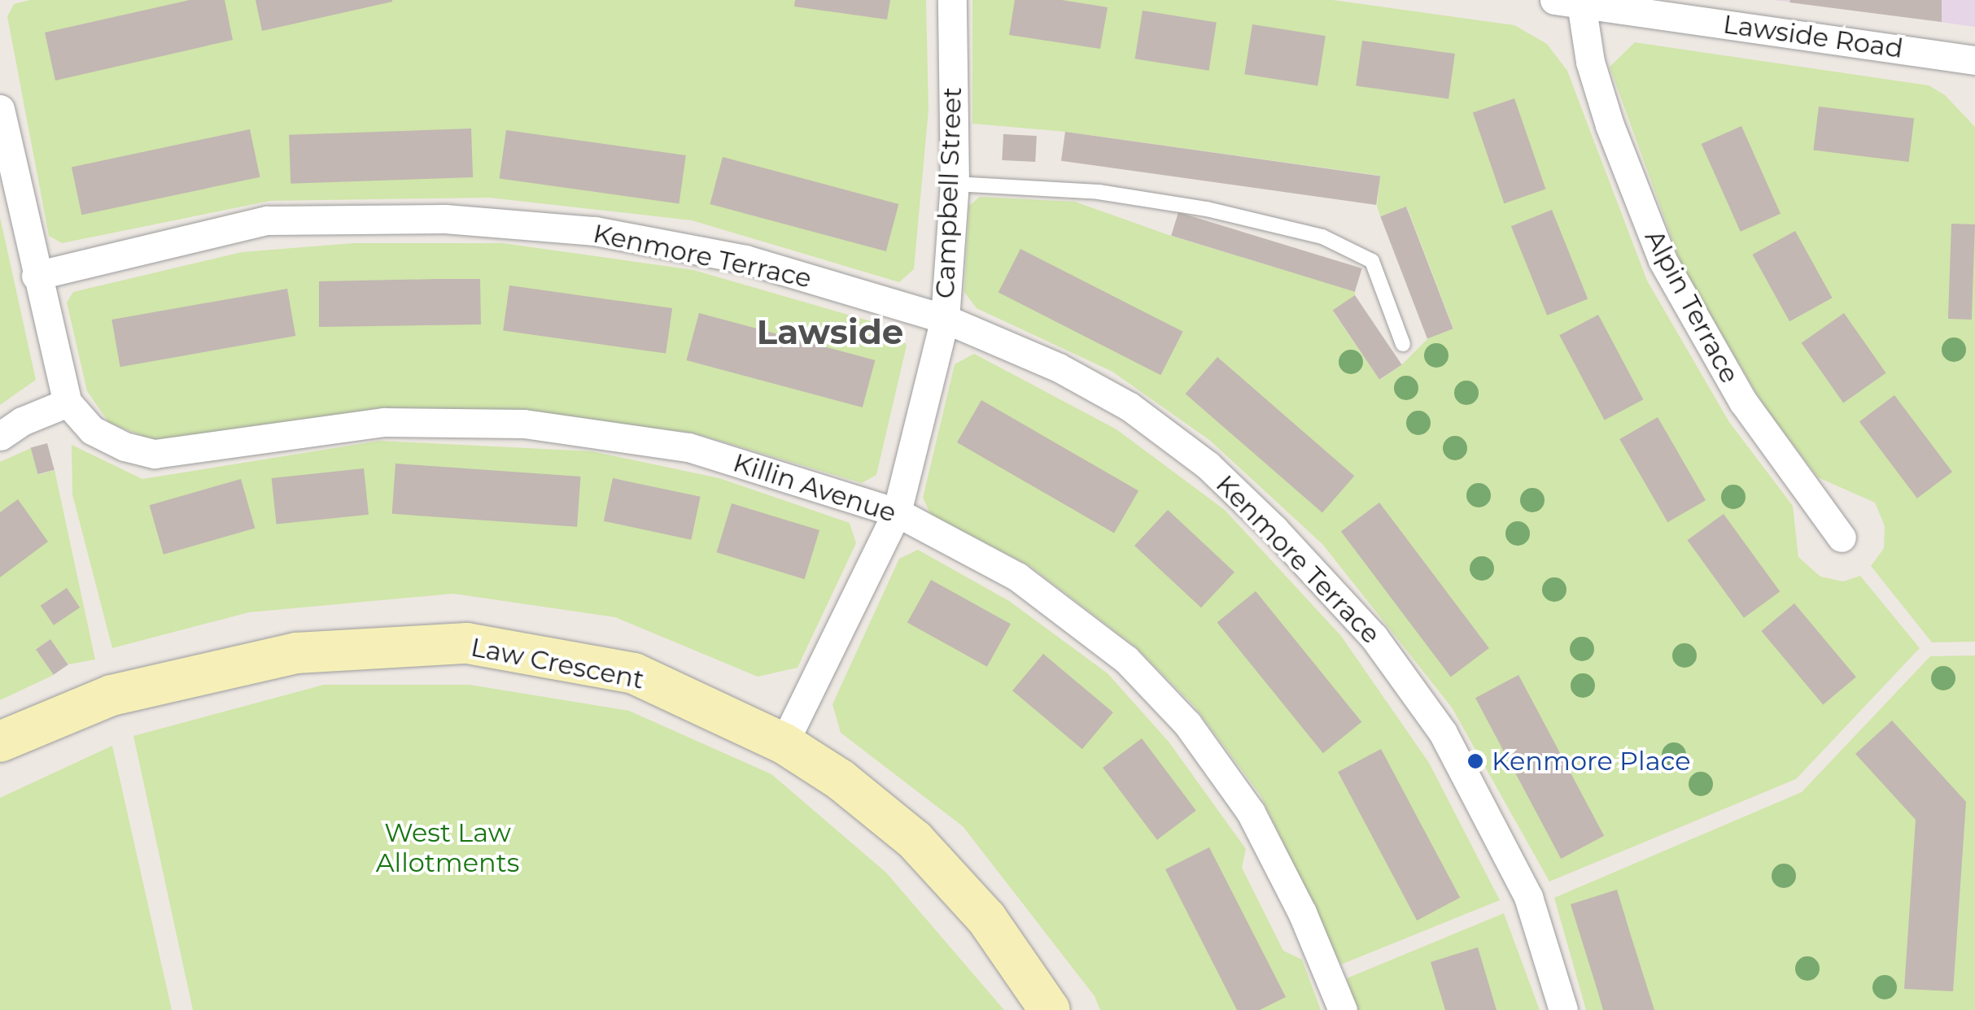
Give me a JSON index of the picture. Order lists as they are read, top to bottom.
{
  "streets": {
    "street": [
      "Lawside Road",
      "Campbell Street",
      "Kenmore Terrace",
      "Alpin Terrace",
      "Killin Avenue",
      "Law Crescent"
    ]
  },
  "crossings": [
    ["Lawside Road", "Alpin Terrace"],
    ["Campbell Street", "Kenmore Terrace"],
    ["Campbell Street", "Killin Avenue"],
    ["Campbell Street", "Law Crescent"]
  ],
  "districts": ["Lawside"],
  "parks": ["West Law Allotments"],
  "places": ["Kenmore Place"]
}
